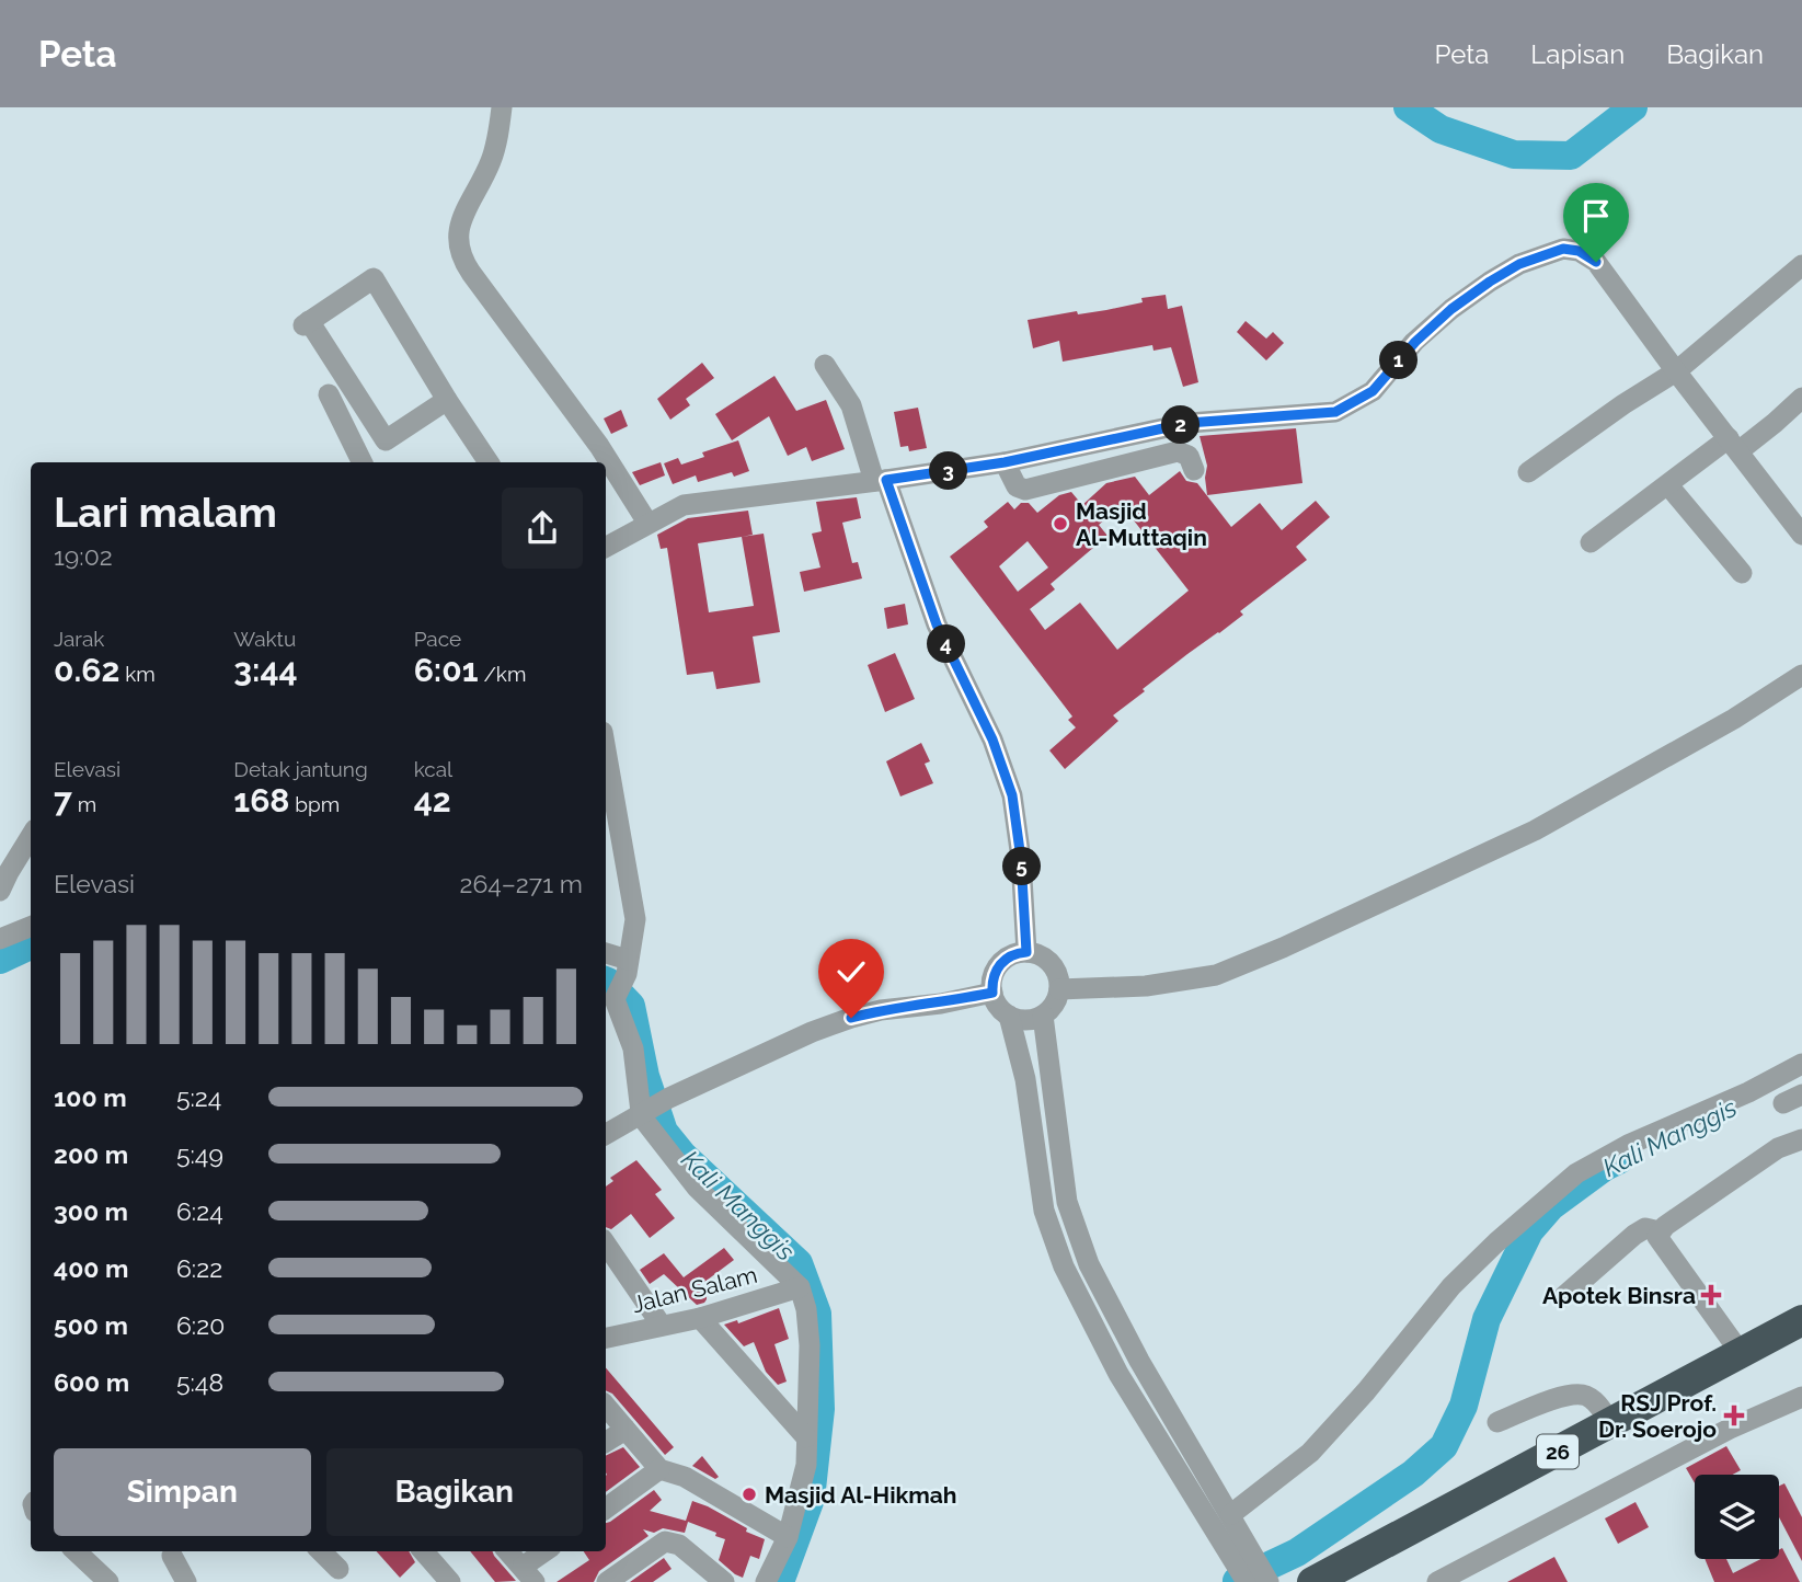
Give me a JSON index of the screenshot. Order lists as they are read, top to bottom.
{
  "streets": {
    "highway": ["26"],
    "street": ["Jalan Salam"]
  },
  "water": ["Kali Manggis"],
  "places": {
    "other": ["Masjid Al-Muttaqin", "Masjid Al-Hikmah"],
    "health": ["Apotek Binsra", "RSJ Prof. Dr. Soerojo"]
  },
  "page": {
    "header": "Peta",
    "nav": ["Peta", "Lapisan", "Bagikan"],
    "pins": [
      "1",
      "2",
      "3",
      "4",
      "5"
    ],
    "heading": ["Lari malam", "19:02"],
    "stats": [
      ["Jarak", "0.62 km"],
      ["Waktu", "3:44"],
      ["Pace", "6:01 /km"],
      ["Elevasi", "7 m"],
      ["Detak jantung", "168 bpm"],
      ["kcal", "42"]
    ],
    "chart": ["Elevasi", "264–271 m"],
    "list": [
      {
        "name": "100 m",
        "note": "5:24"
      },
      {
        "name": "200 m",
        "note": "5:49"
      },
      {
        "name": "300 m",
        "note": "6:24"
      },
      {
        "name": "400 m",
        "note": "6:22"
      },
      {
        "name": "500 m",
        "note": "6:20"
      },
      {
        "name": "600 m",
        "note": "5:48"
      }
    ],
    "buttons": ["Simpan", "Bagikan"]
  }
}
